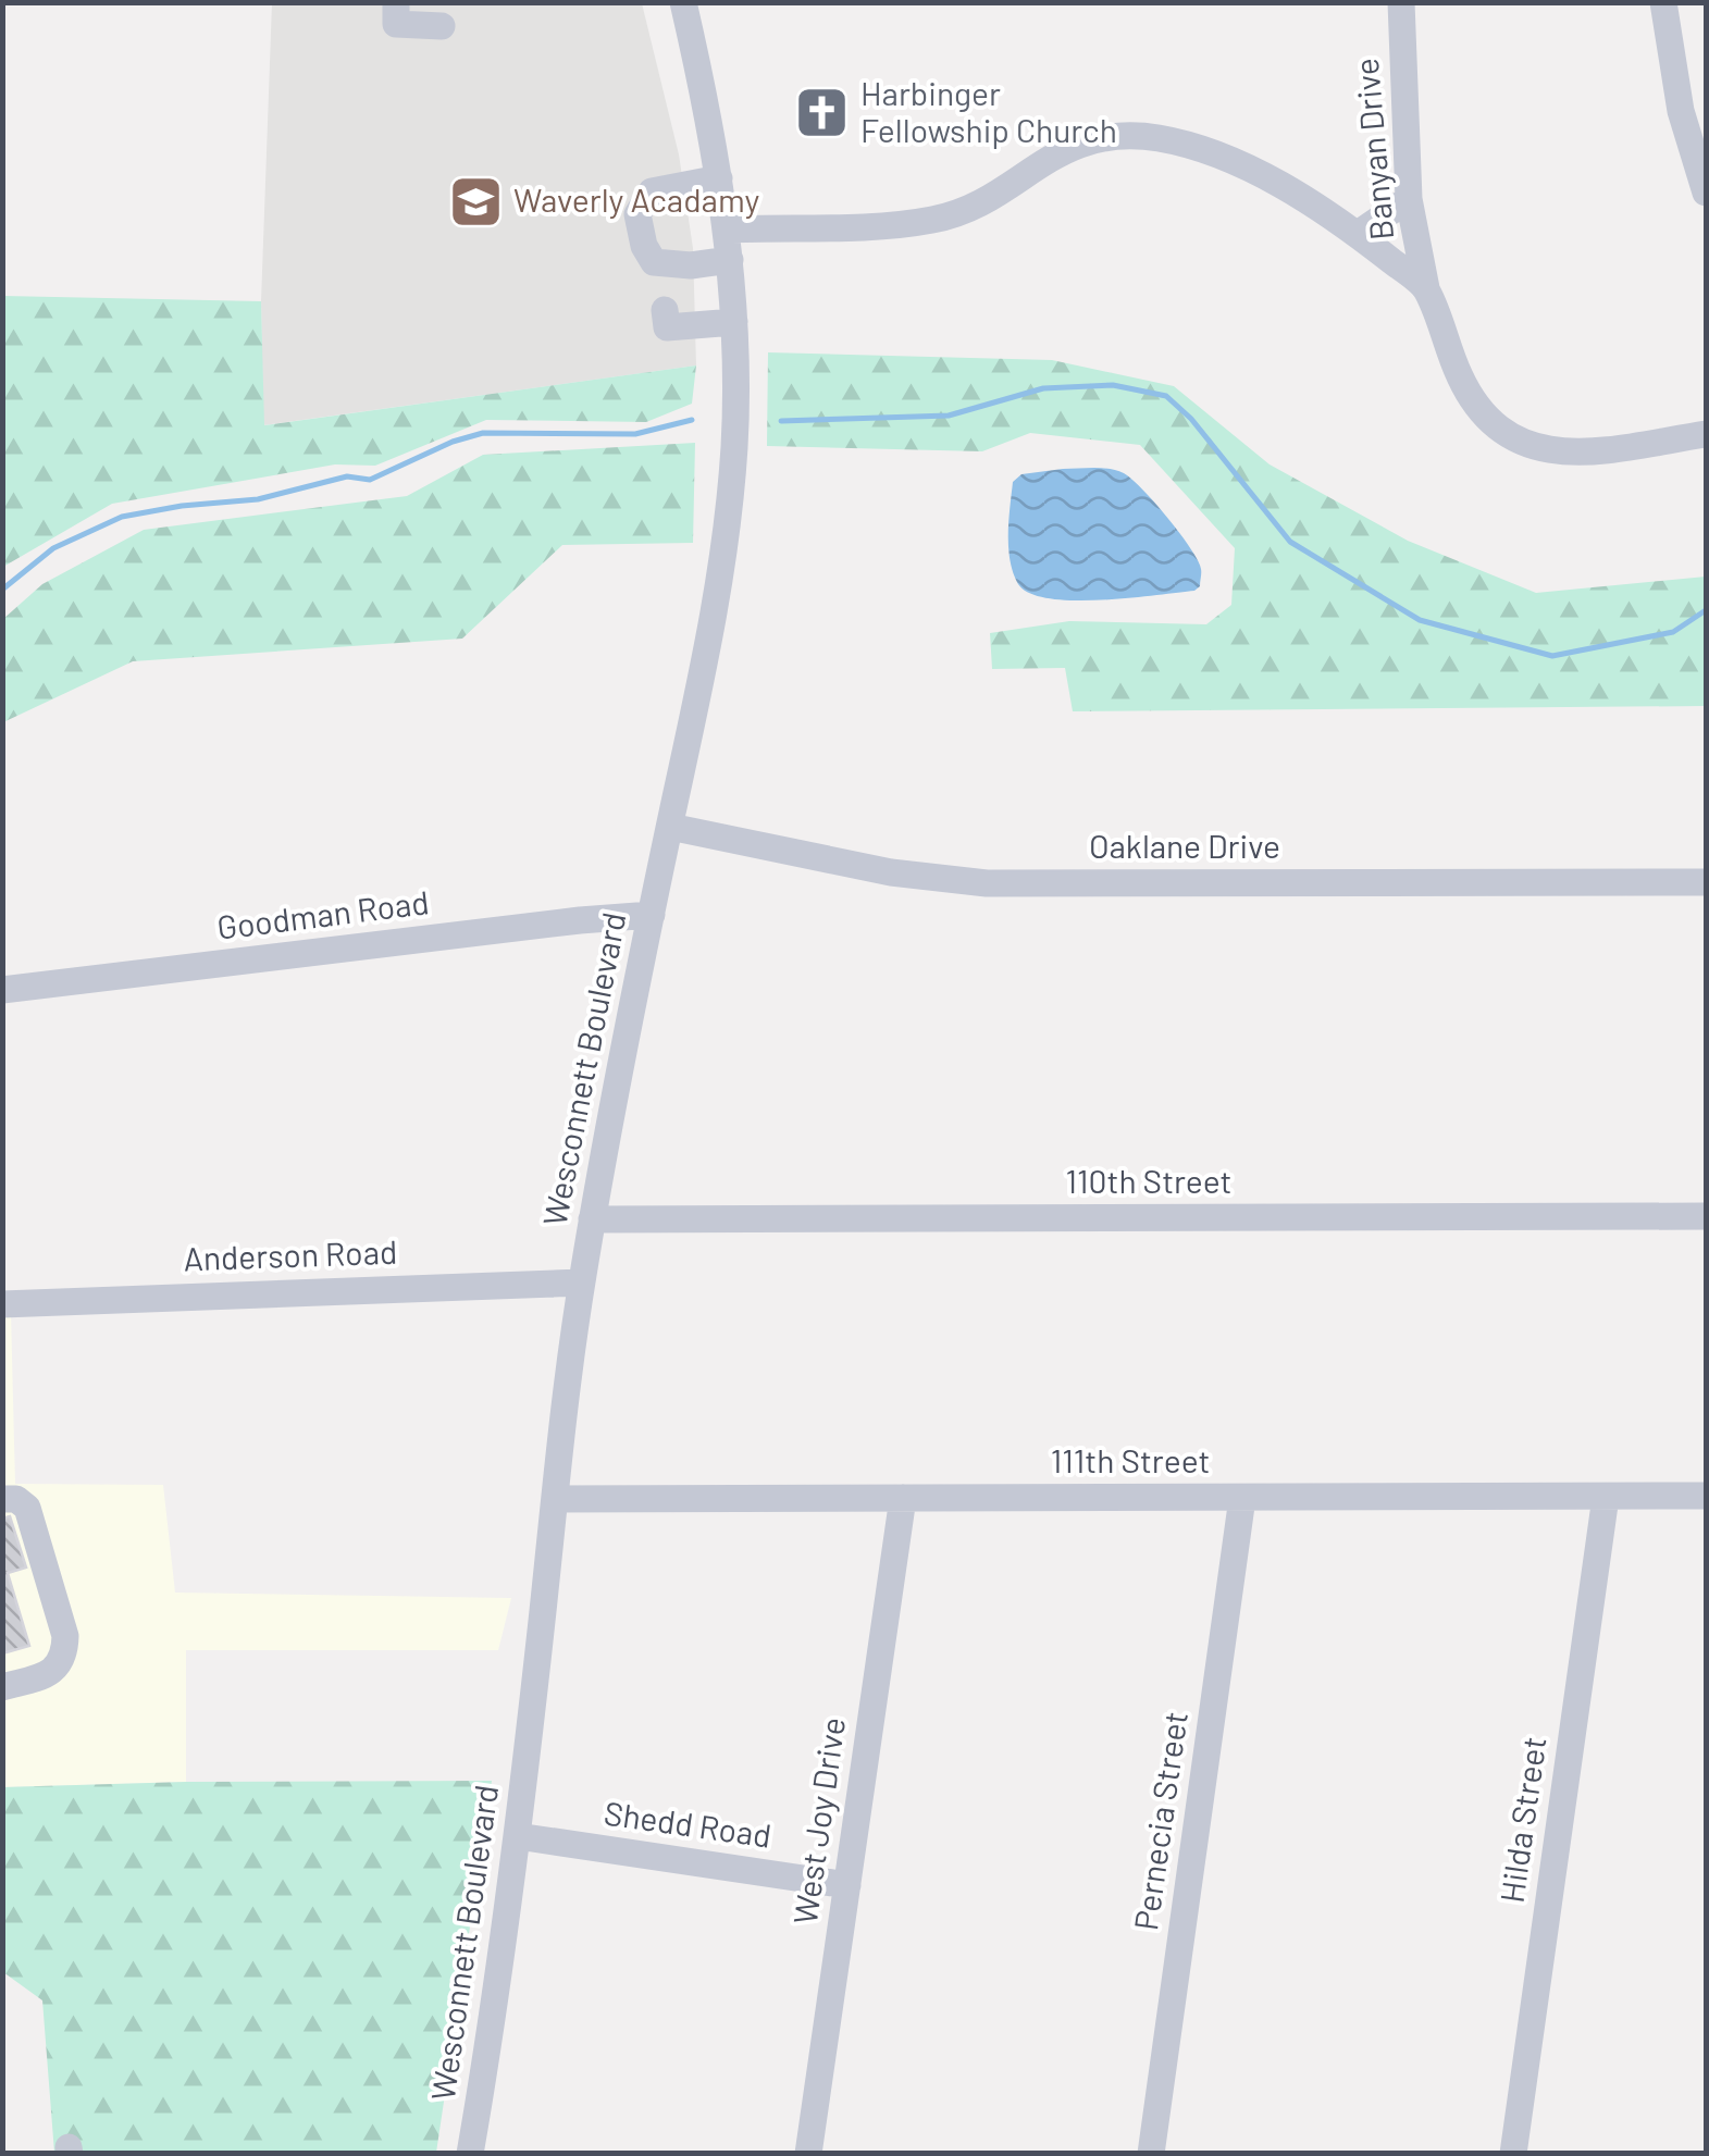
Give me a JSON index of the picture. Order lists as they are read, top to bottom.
{
  "streets": {
    "street": [
      "Banyan Drive",
      "Oaklane Drive",
      "Goodman Road",
      "Wesconnett Boulevard",
      "110th Street",
      "Anderson Road",
      "111th Street",
      "Hilda Street",
      "West Joy Drive",
      "Pernecia Street",
      "Shedd Road"
    ]
  },
  "crossings": [
    ["Oaklane Drive", "Wesconnett Boulevard"],
    ["Goodman Road", "Wesconnett Boulevard"],
    ["Wesconnett Boulevard", "110th Street"],
    ["Wesconnett Boulevard", "Anderson Road"],
    ["Wesconnett Boulevard", "111th Street"],
    ["Wesconnett Boulevard", "Shedd Road"],
    ["111th Street", "Hilda Street"],
    ["111th Street", "West Joy Drive"],
    ["111th Street", "Pernecia Street"],
    ["West Joy Drive", "Shedd Road"]
  ],
  "places": {
    "church": ["Harbinger Fellowship Church"],
    "school or university": ["Waverly Acadamy"]
  }
}
